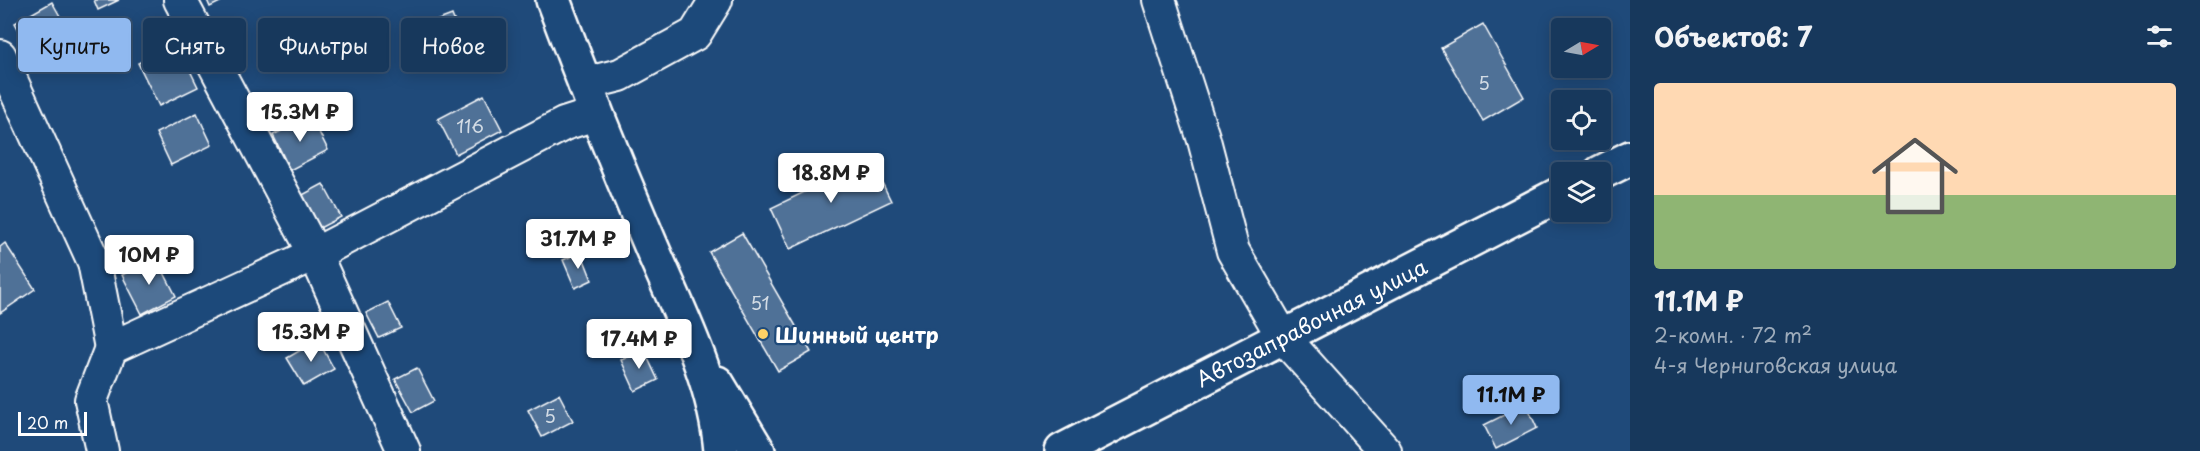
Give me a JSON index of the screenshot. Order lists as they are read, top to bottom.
{
  "streets": {
    "main road": ["Автозаправочная улица"]
  },
  "places": ["Шинный центр"],
  "house_numbers": [
    "5",
    "116",
    "51",
    "5"
  ],
  "scale_bar": "20 m",
  "north": "right",
  "page": {
    "heading": "Объектов: 7",
    "chip": [
      "Купить",
      "Снять",
      "Фильтры",
      "Новое"
    ],
    "list": [
      {
        "name": "11.1M ₽",
        "note": "2-комн. · 72 m² · 4-я Черниговская улица"
      }
    ],
    "price": [
      "15.3M ₽",
      "18.8M ₽",
      "31.7M ₽",
      "10M ₽",
      "15.3M ₽",
      "17.4M ₽",
      "11.1M ₽"
    ],
    "scale": "20 m"
  }
}
